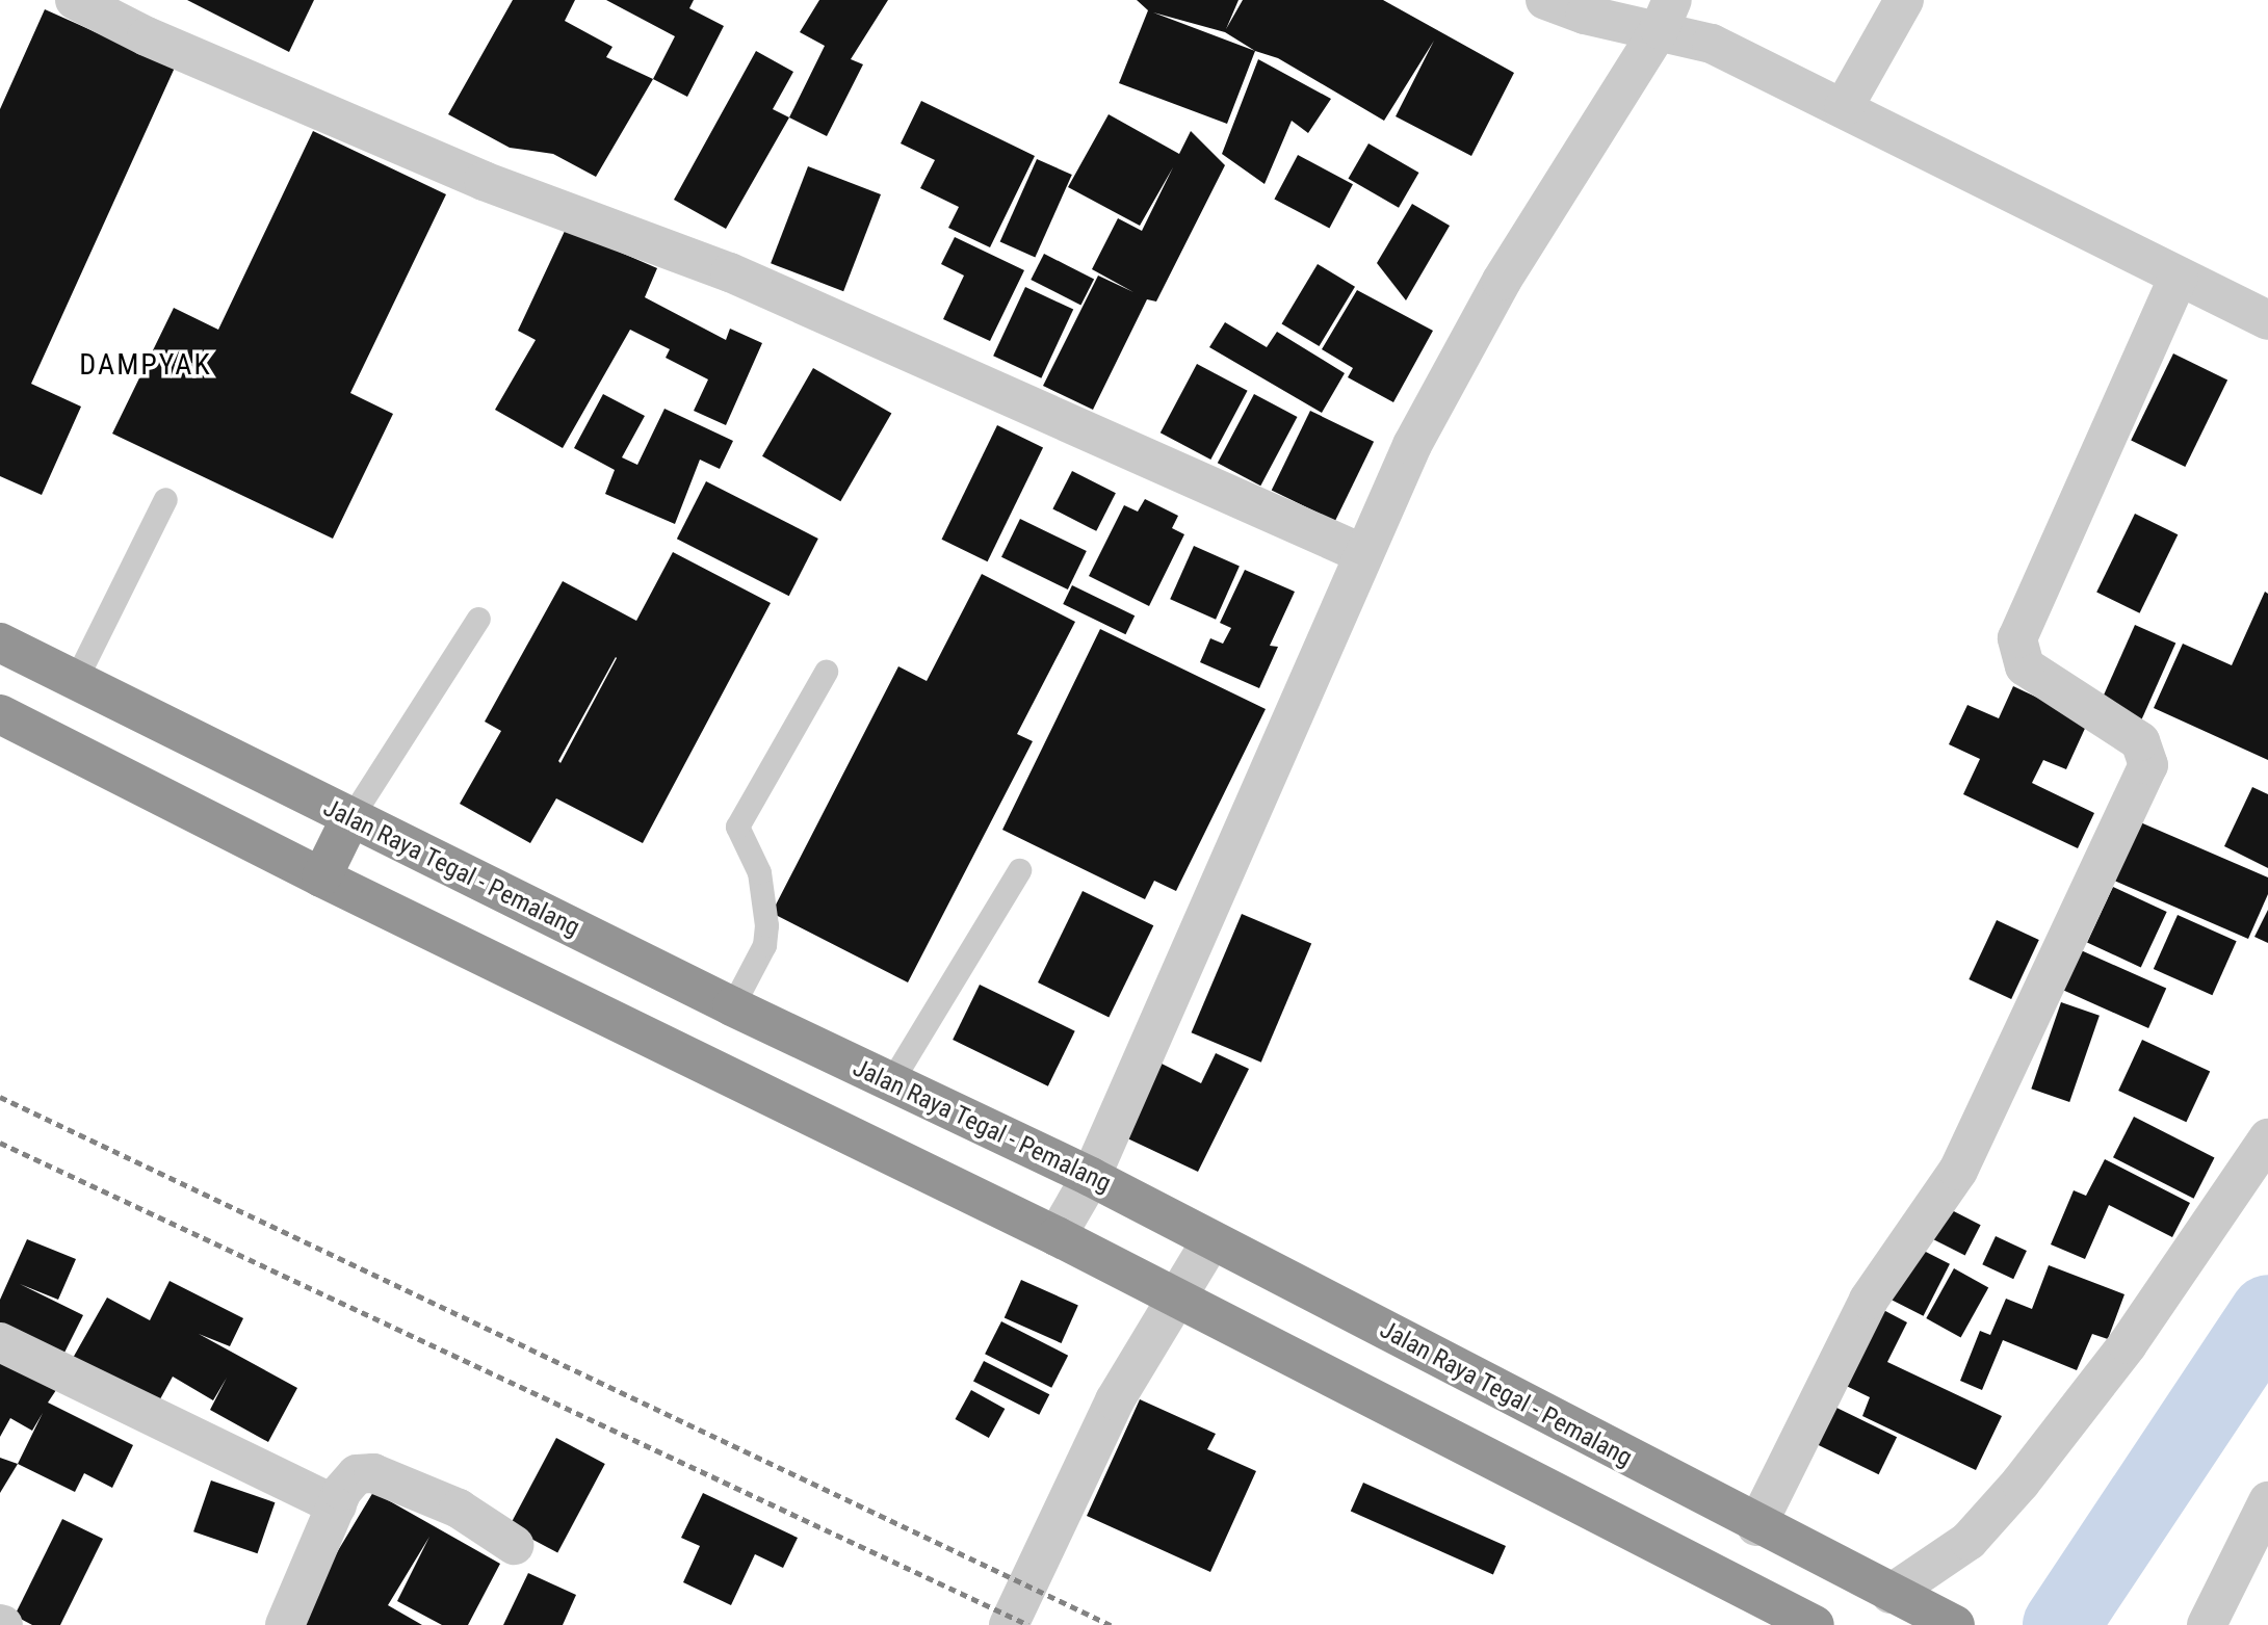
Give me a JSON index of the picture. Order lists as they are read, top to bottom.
{
  "streets": {
    "highway": ["Jalan Raya Tegal - Pemalang"]
  },
  "districts": ["DAMPYAK"]
}
